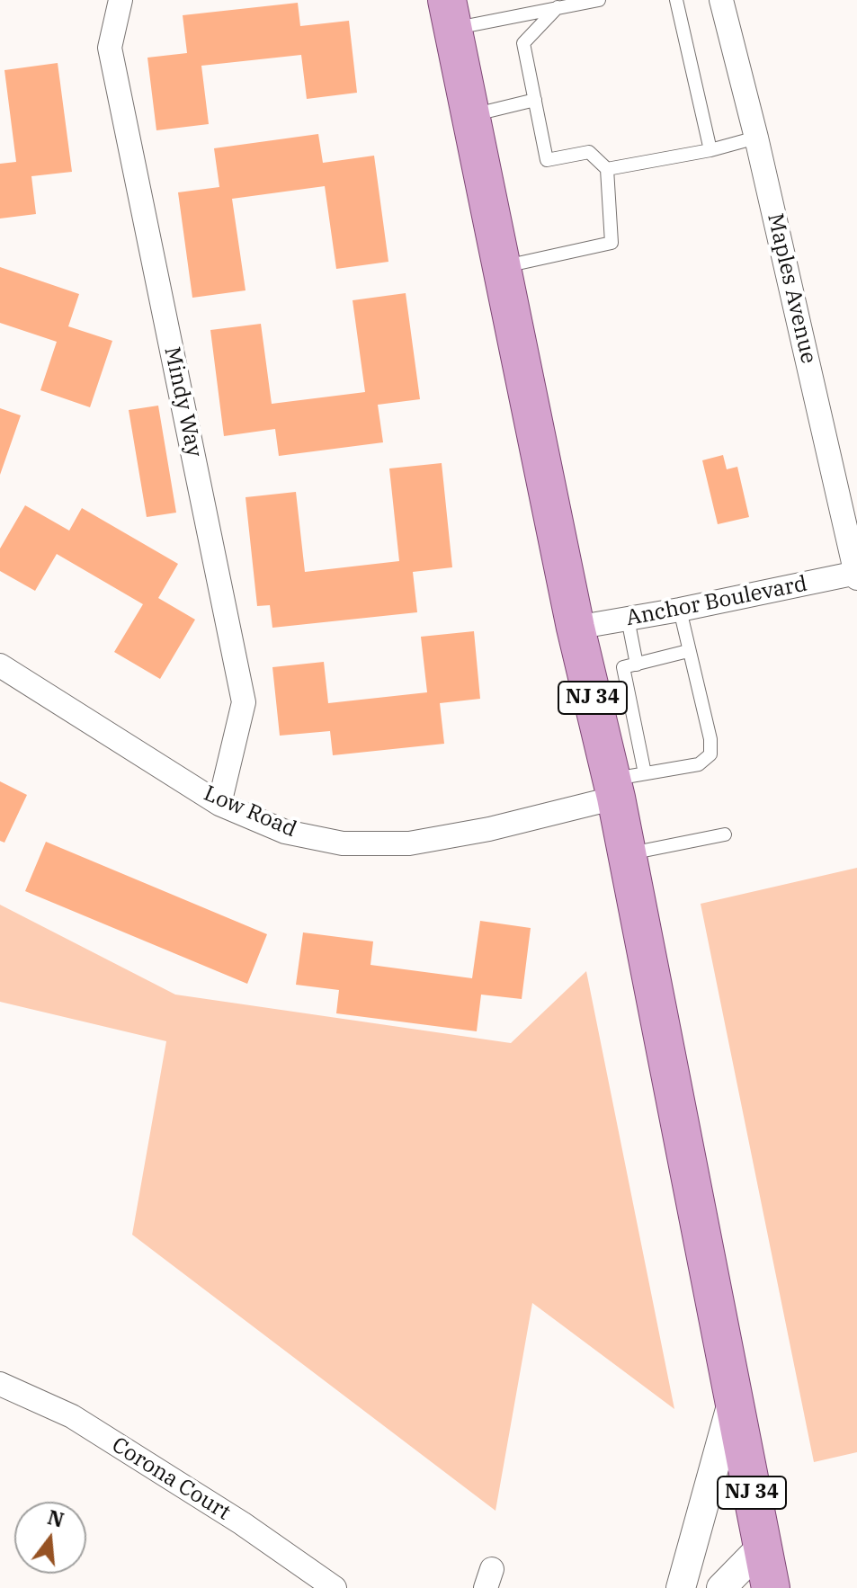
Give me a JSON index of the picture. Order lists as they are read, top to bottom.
{
  "streets": {
    "main road": ["NJ 34"],
    "street": [
      "Maples Avenue",
      "Mindy Way",
      "Anchor Boulevard",
      "Low Road",
      "Corona Court"
    ]
  },
  "crossings": [
    ["Maples Avenue", "Anchor Boulevard"],
    ["Mindy Way", "Low Road"],
    ["Anchor Boulevard", "NJ 34"],
    ["NJ 34", "Low Road"]
  ],
  "north": "top"
}
